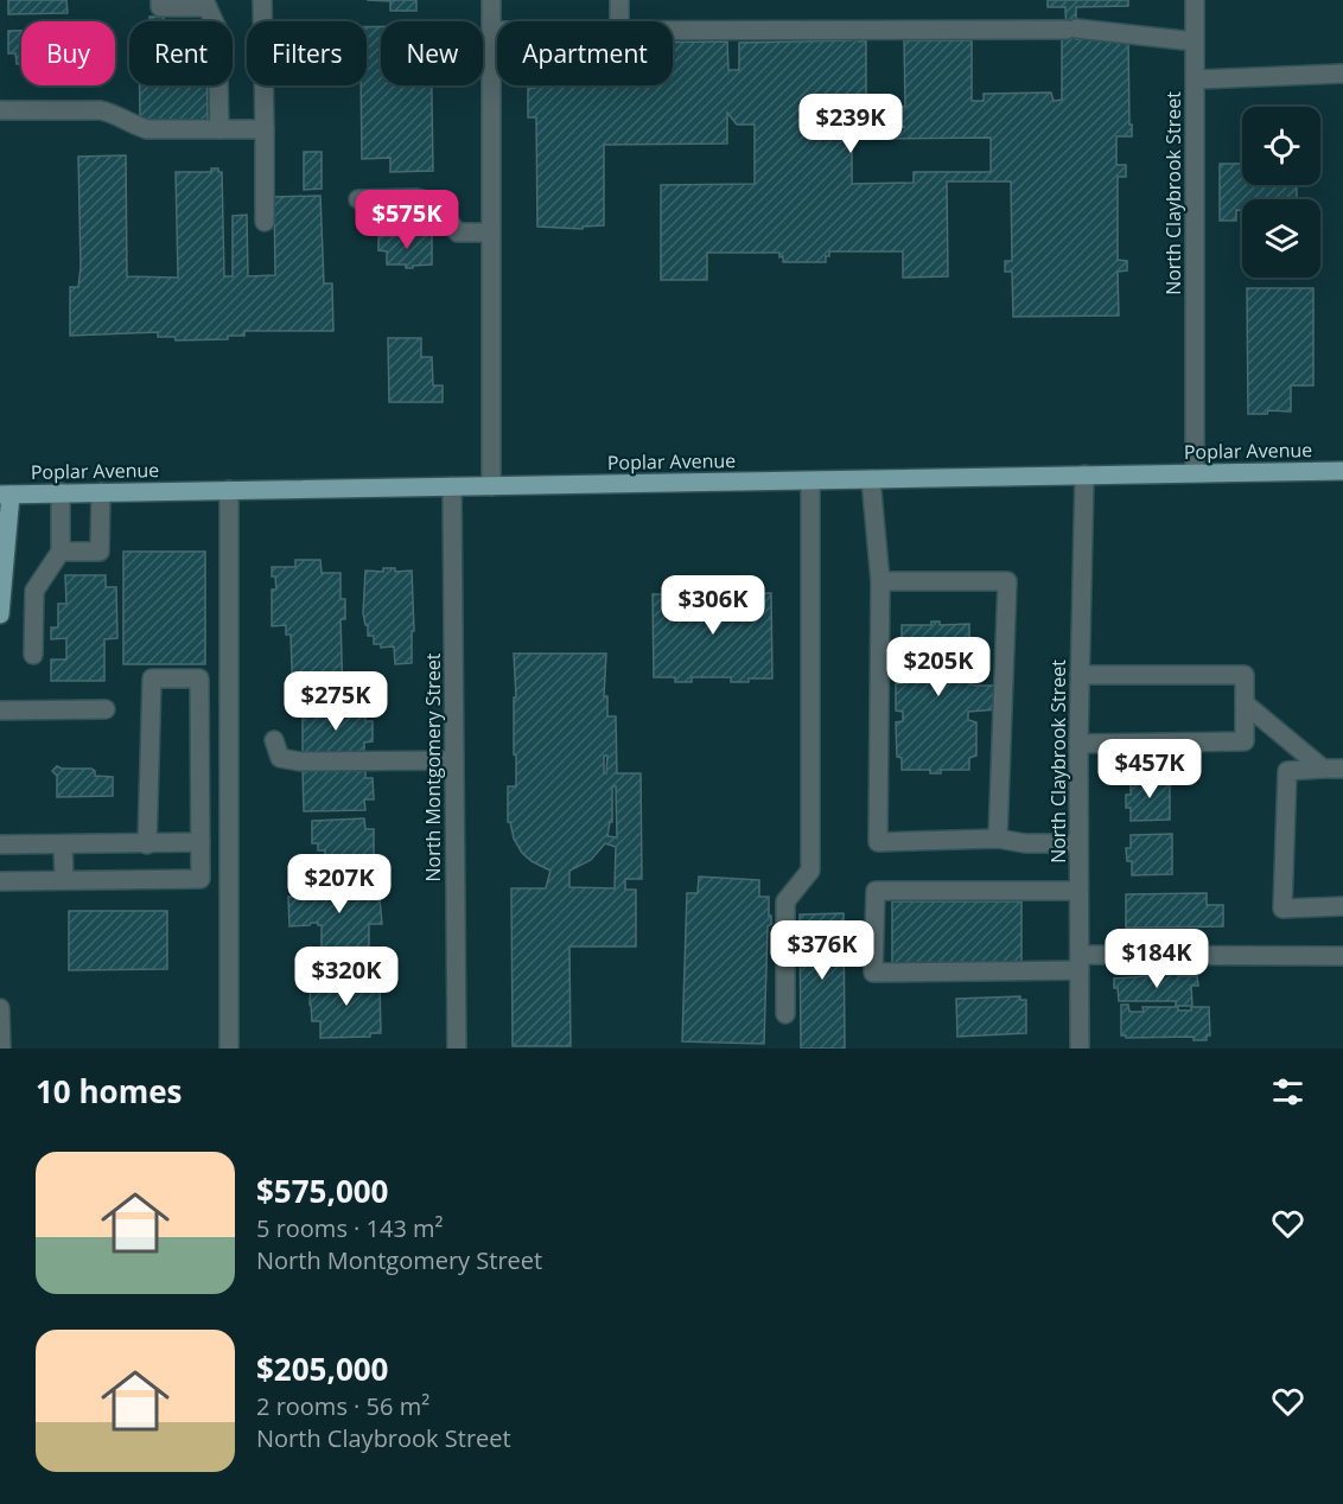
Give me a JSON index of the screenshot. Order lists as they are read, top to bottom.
{
  "streets": {
    "main road": ["Poplar Avenue"],
    "street": ["North Claybrook Street", "North Montgomery Street"]
  },
  "crossings": [
    ["North Claybrook Street", "Poplar Avenue"],
    ["Poplar Avenue", "North Montgomery Street"]
  ],
  "page": {
    "chip": [
      "Buy",
      "Rent",
      "Filters",
      "New",
      "Apartment"
    ],
    "price": [
      "$239K",
      "$575K",
      "$306K",
      "$205K",
      "$275K",
      "$457K",
      "$207K",
      "$376K",
      "$184K",
      "$320K"
    ],
    "heading": "10 homes",
    "list": [
      {
        "name": "$575,000",
        "note": "5 rooms · 143 m² · North Montgomery Street"
      },
      {
        "name": "$205,000",
        "note": "2 rooms · 56 m² · North Claybrook Street"
      }
    ]
  }
}
